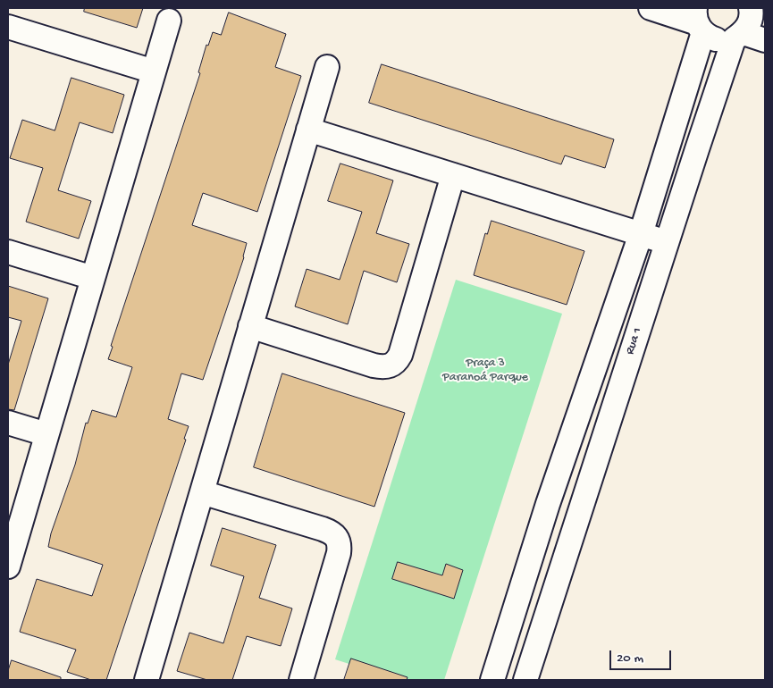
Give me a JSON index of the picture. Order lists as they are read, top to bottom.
{
  "streets": {
    "street": ["Rua 1"]
  },
  "parks": ["Praça 3 Paranoá Parque"],
  "scale_bar": "20 m"
}
